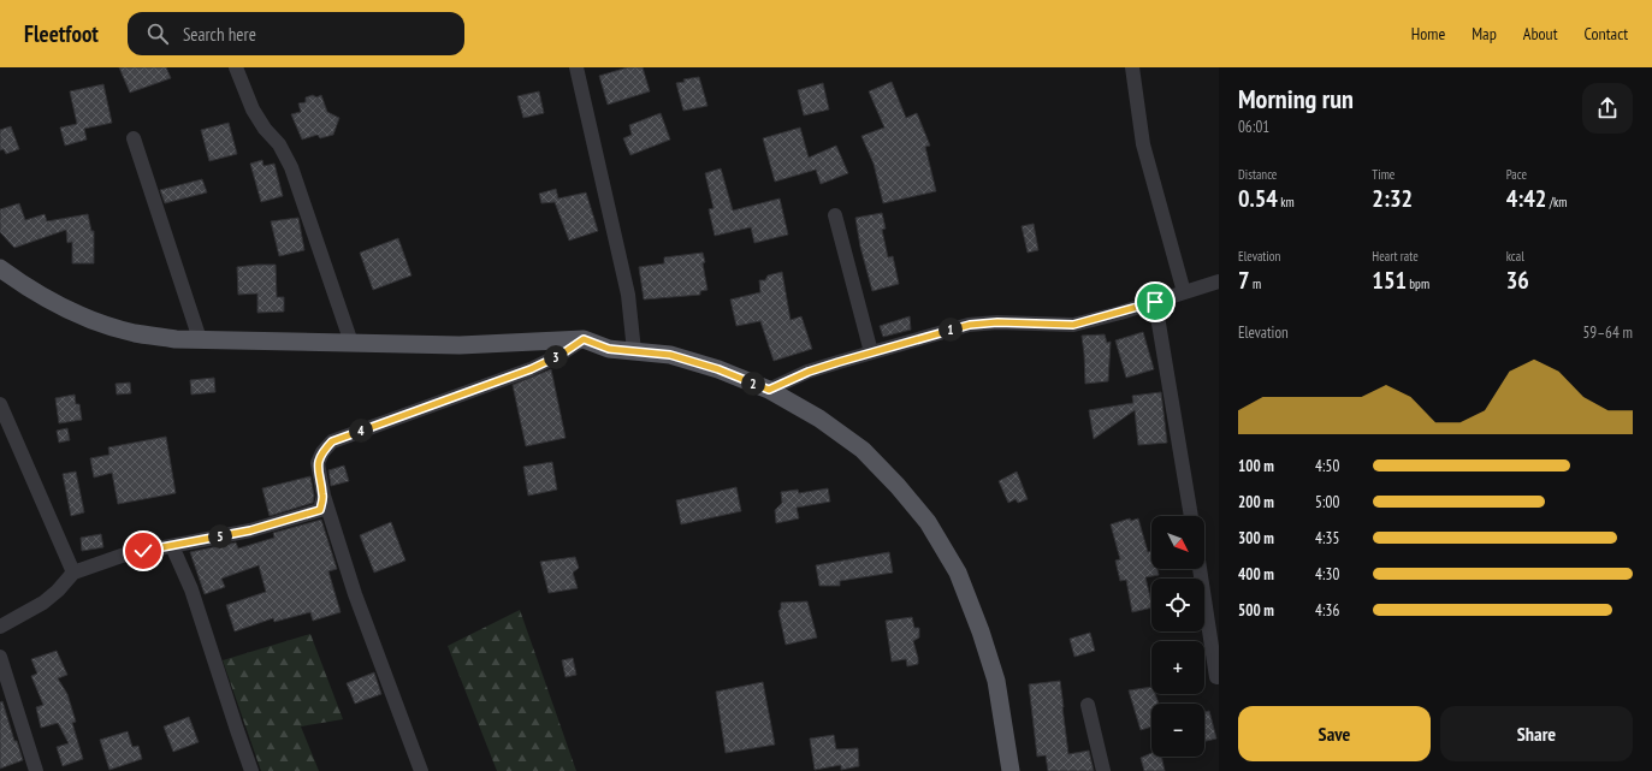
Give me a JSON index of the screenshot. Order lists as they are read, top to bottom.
{
  "north": "bottom right",
  "page": {
    "header": "Fleetfoot",
    "search": "Search here",
    "nav": [
      "Home",
      "Map",
      "About",
      "Contact"
    ],
    "heading": ["Morning run", "06:01"],
    "stats": [
      ["Distance", "0.54 km"],
      ["Time", "2:32"],
      ["Pace", "4:42 /km"],
      ["Elevation", "7 m"],
      ["Heart rate", "151 bpm"],
      ["kcal", "36"]
    ],
    "chart": ["Elevation", "59–64 m"],
    "pins": [
      "1",
      "3",
      "2",
      "4",
      "5"
    ],
    "list": [
      {
        "name": "100 m",
        "note": "4:50"
      },
      {
        "name": "200 m",
        "note": "5:00"
      },
      {
        "name": "300 m",
        "note": "4:35"
      },
      {
        "name": "400 m",
        "note": "4:30"
      },
      {
        "name": "500 m",
        "note": "4:36"
      }
    ],
    "map_buttons": ["+", "−"],
    "buttons": ["Save", "Share"]
  }
}
